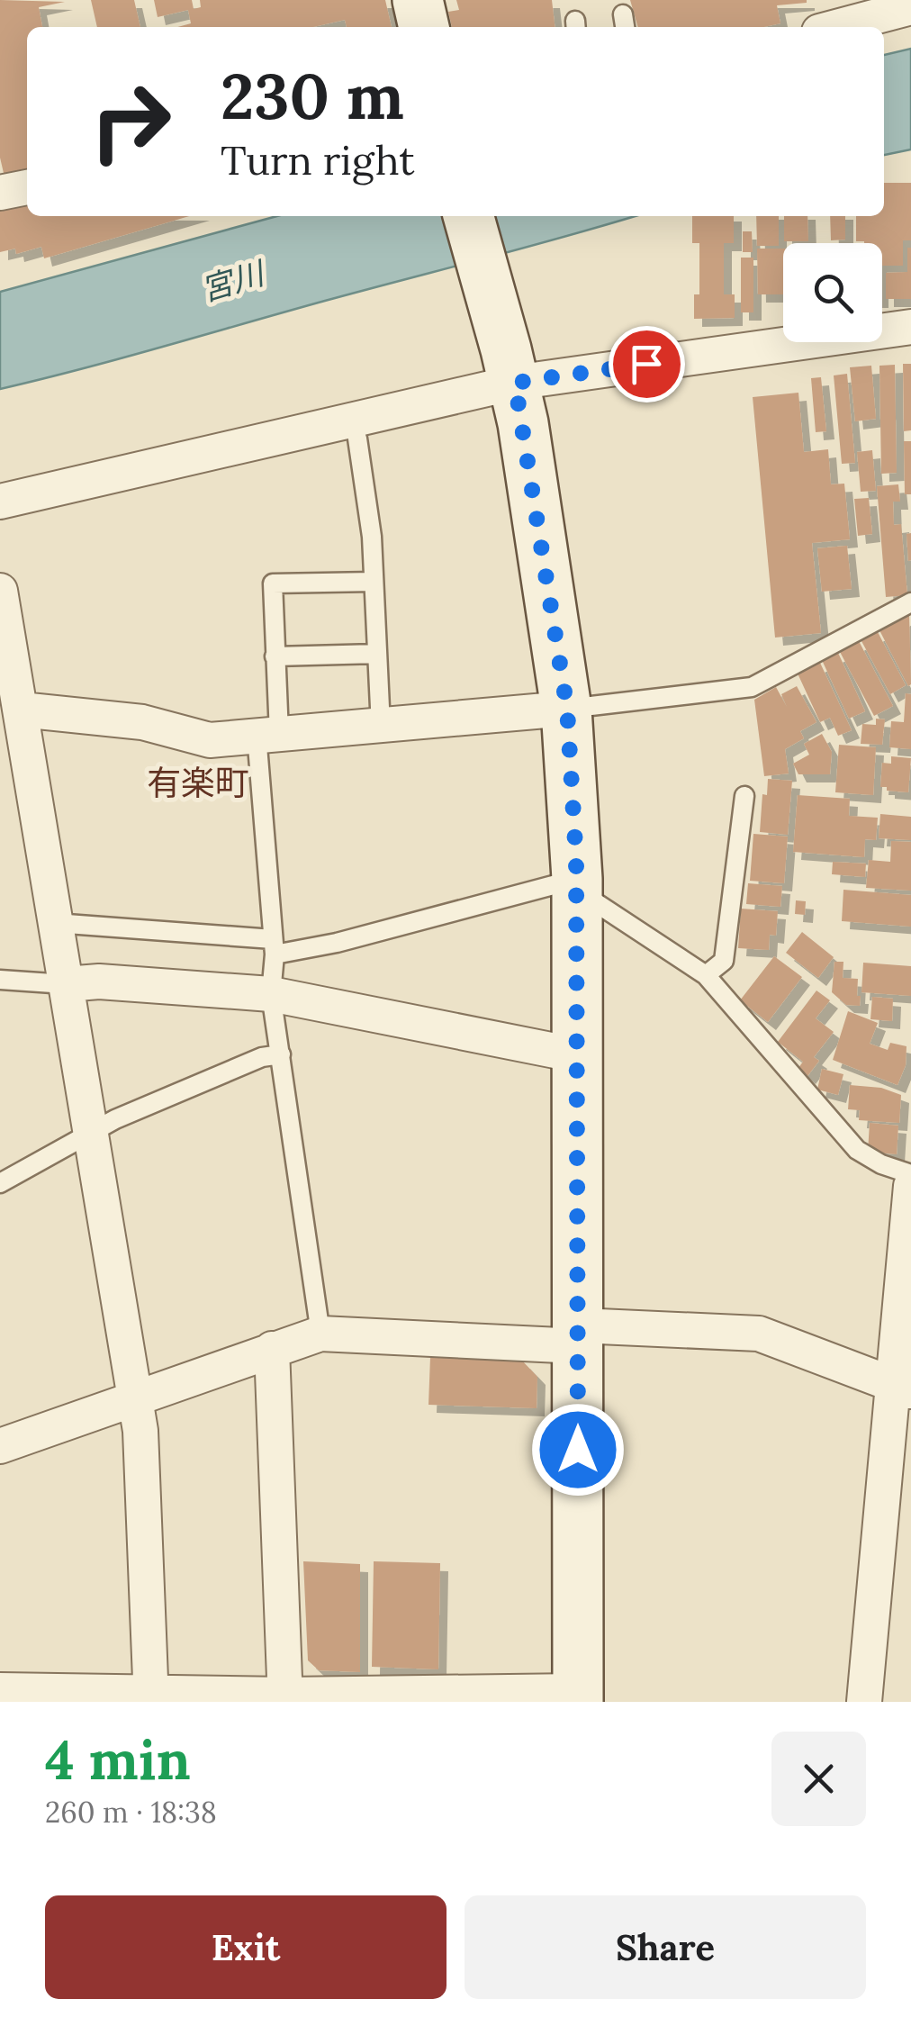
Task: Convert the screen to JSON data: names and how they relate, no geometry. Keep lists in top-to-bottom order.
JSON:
{
  "districts": ["有楽町"],
  "water": ["宮川"],
  "page": {
    "turn": ["230 m", "Turn right"],
    "heading": ["4 min", "260 m · 18:38"],
    "buttons": ["Exit", "Share"]
  }
}
